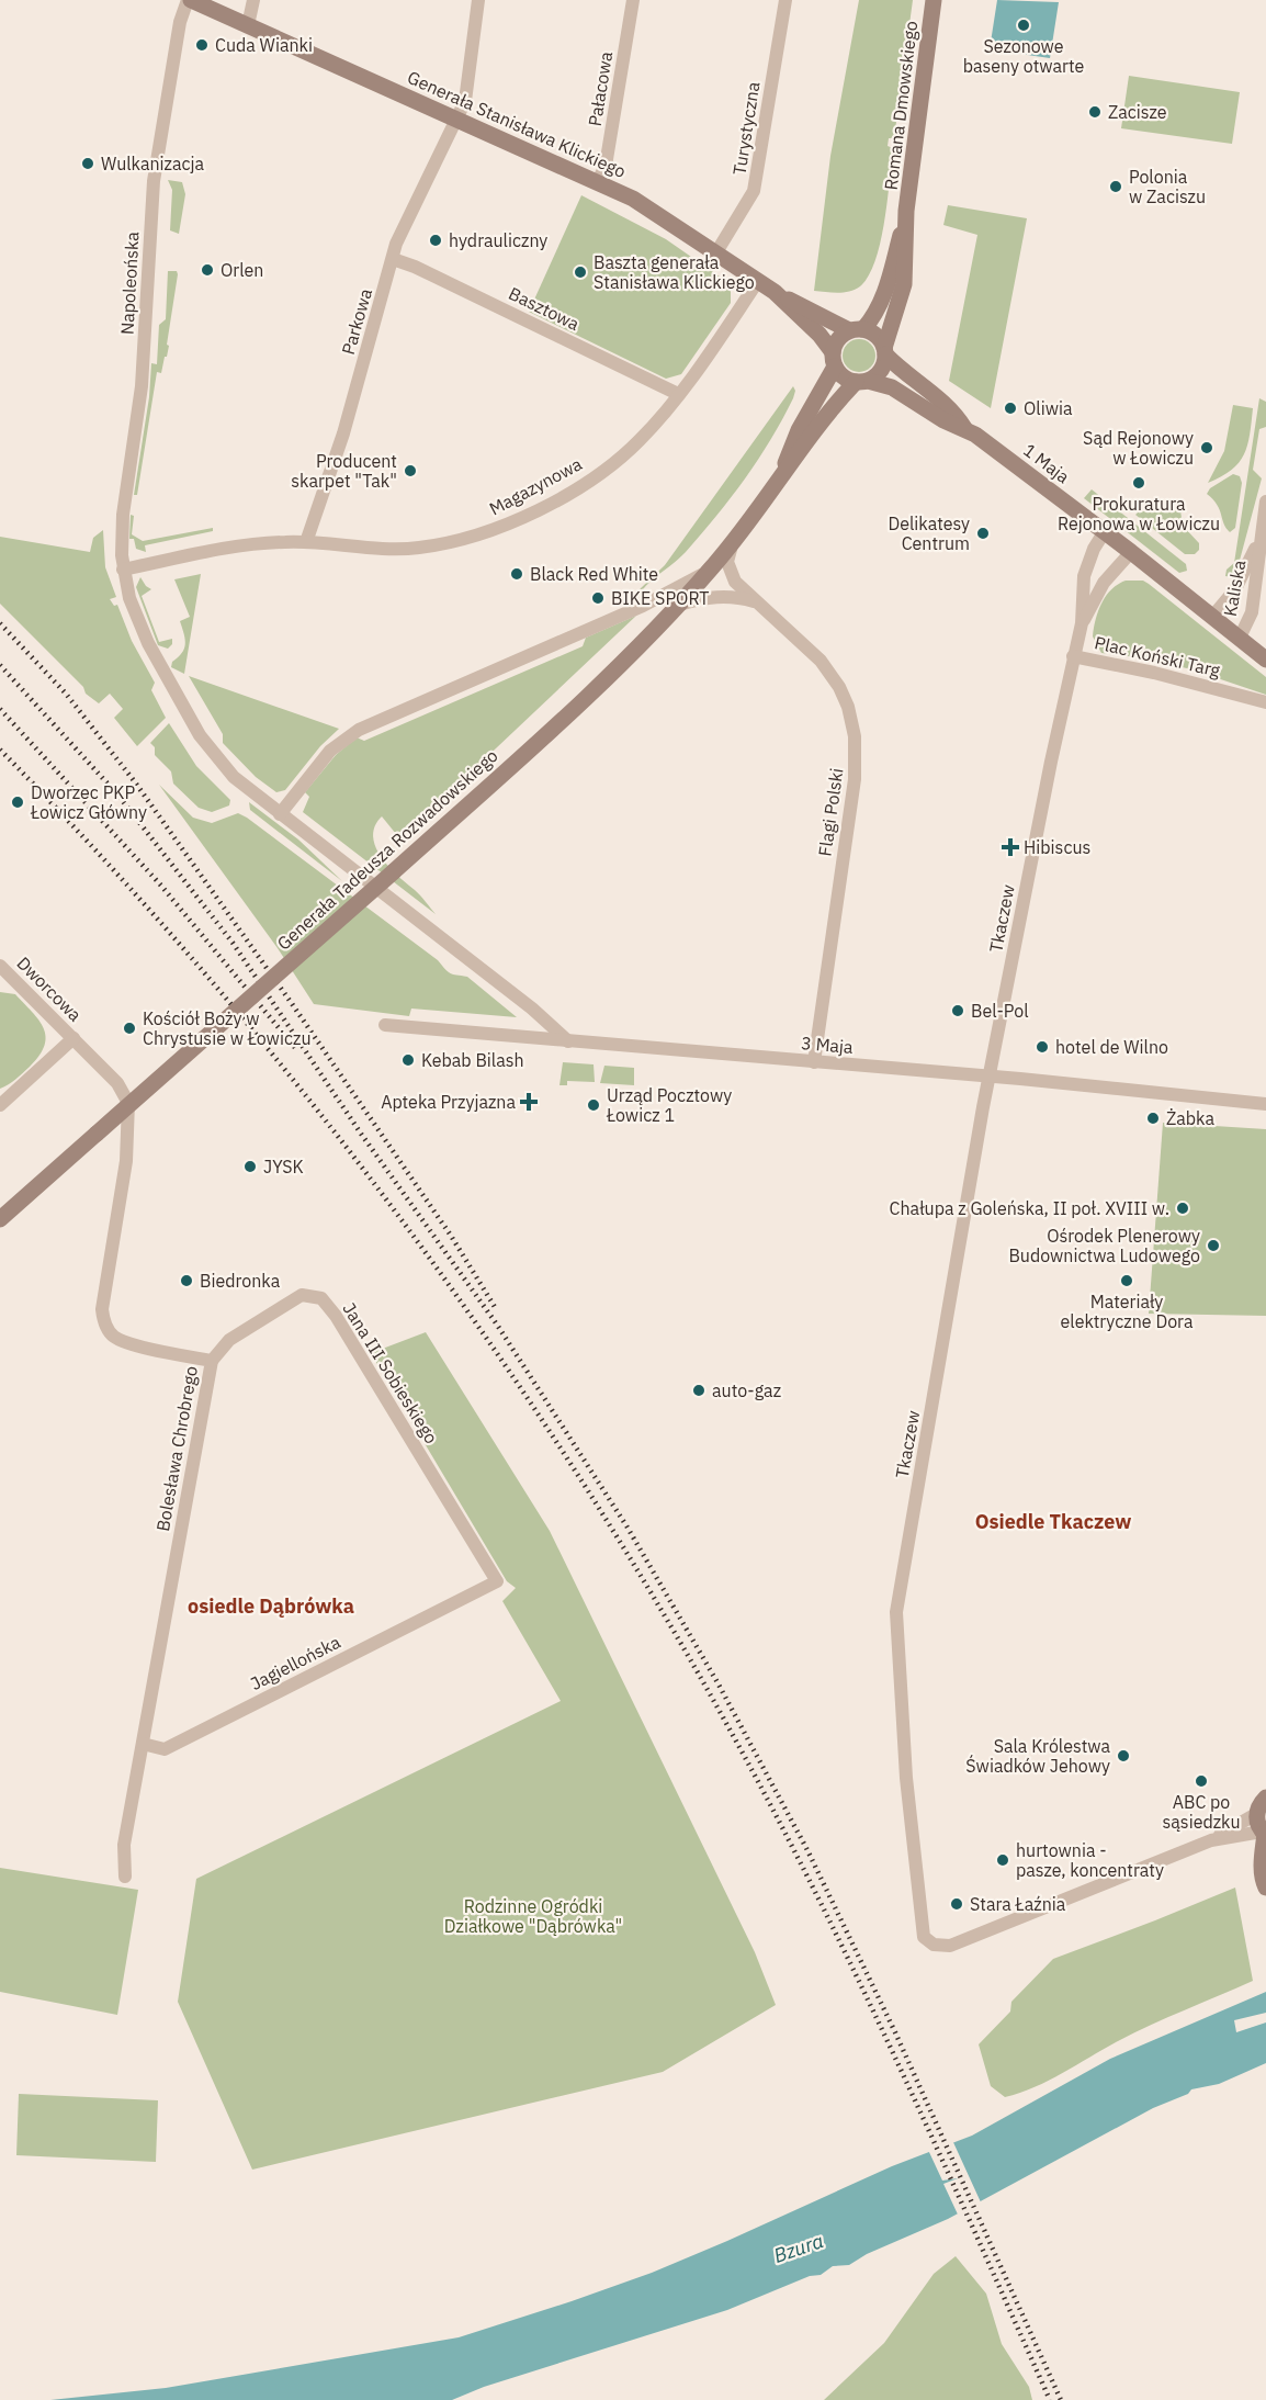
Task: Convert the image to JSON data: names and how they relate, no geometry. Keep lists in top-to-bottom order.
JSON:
{
  "streets": {
    "street": [
      "Pałacowa",
      "Romana Dmowskiego",
      "Generała Stanisława Klickiego",
      "Turystyczna",
      "Napoleońska",
      "Basztowa",
      "Parkowa",
      "1 Maja",
      "Magazynowa",
      "Kaliska",
      "Plac Koński Targ",
      "Flagi Polski",
      "Generała Tadeusza Rozwadowskiego",
      "Tkaczew",
      "Dworcowa",
      "3 Maja",
      "Jana III Sobieskiego",
      "Bolesława Chrobrego",
      "Jagiellońska"
    ]
  },
  "crossings": [
    ["Pałacowa", "Generała Stanisława Klickiego"],
    ["Romana Dmowskiego", "1 Maja"],
    ["Romana Dmowskiego", "Generała Tadeusza Rozwadowskiego"],
    ["Generała Stanisława Klickiego", "Turystyczna"],
    ["Generała Stanisława Klickiego", "Napoleońska"],
    ["Generała Stanisława Klickiego", "Parkowa"],
    ["Generała Stanisława Klickiego", "Magazynowa"],
    ["Napoleońska", "Magazynowa"],
    ["Napoleońska", "3 Maja"],
    ["Basztowa", "Parkowa"],
    ["Basztowa", "Magazynowa"],
    ["Parkowa", "Magazynowa"],
    ["1 Maja", "Plac Koński Targ"],
    ["1 Maja", "Generała Tadeusza Rozwadowskiego"],
    ["Plac Koński Targ", "Tkaczew"],
    ["Flagi Polski", "Generała Tadeusza Rozwadowskiego"],
    ["Flagi Polski", "3 Maja"],
    ["Tkaczew", "3 Maja"],
    ["Dworcowa", "Bolesława Chrobrego"],
    ["Jana III Sobieskiego", "Bolesława Chrobrego"],
    ["Jana III Sobieskiego", "Jagiellońska"],
    ["Bolesława Chrobrego", "Jagiellońska"]
  ],
  "districts": ["Osiedle Tkaczew", "osiedle Dąbrówka"],
  "water": ["Bzura"],
  "parks": ["Rodzinne Ogródki Działkowe \"Dąbrówka\""],
  "places": {
    "other": [
      "Sezonowe baseny otwarte",
      "Cuda Wianki",
      "Zacisze",
      "Wulkanizacja",
      "Polonia w Zaciszu",
      "hydrauliczny",
      "Orlen",
      "Baszta generała Stanisława Klickiego",
      "Oliwia",
      "Sąd Rejonowy w Łowiczu",
      "Producent skarpet \"Tak\"",
      "Prokuratura Rejonowa w Łowiczu",
      "Delikatesy Centrum",
      "Black Red White",
      "BIKE SPORT",
      "Dworzec PKP Łowicz Główny",
      "Bel-Pol",
      "Kościół Boży w Chrystusie w Łowiczu",
      "hotel de Wilno",
      "Kebab Bilash",
      "Urząd Pocztowy Łowicz 1",
      "Żabka",
      "JYSK",
      "Chałupa z Goleńska, II poł. XVIII w.",
      "Ośrodek Plenerowy Budownictwa Ludowego",
      "Biedronka",
      "Materiały elektryczne Dora",
      "auto-gaz",
      "Sala Królestwa Świadków Jehowy",
      "ABC po sąsiedzku",
      "hurtownia - pasze, koncentraty",
      "Stara Łaźnia"
    ],
    "health": ["Hibiscus", "Apteka Przyjazna"]
  }
}
